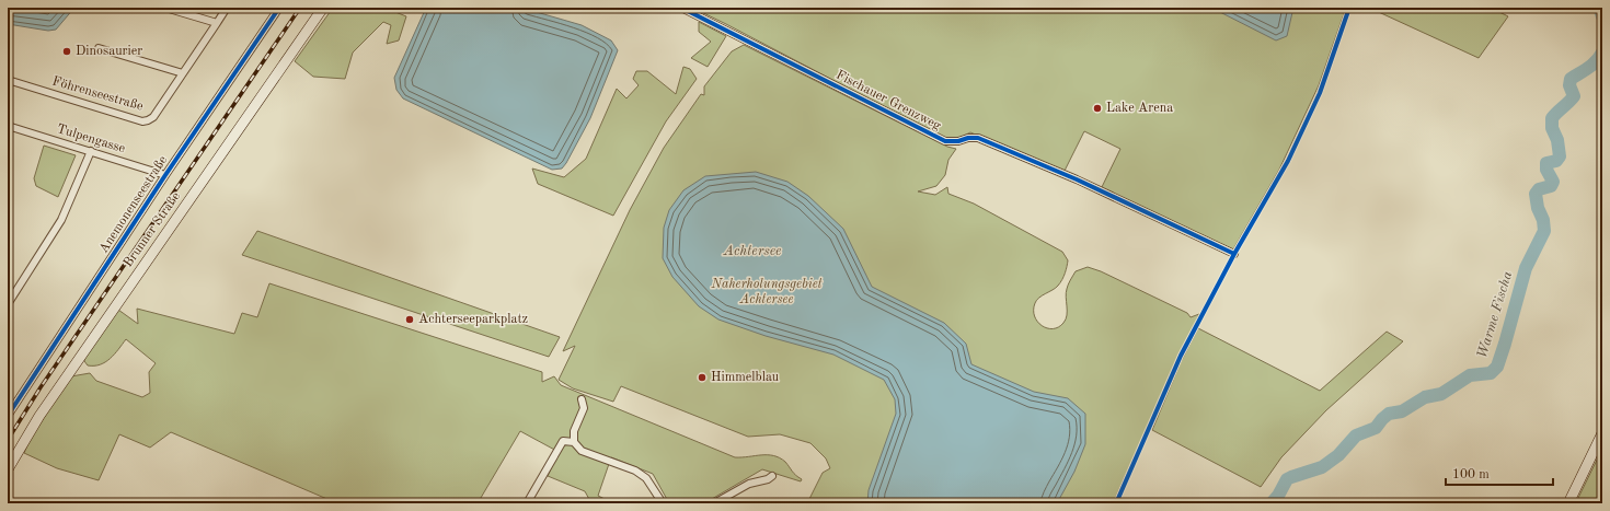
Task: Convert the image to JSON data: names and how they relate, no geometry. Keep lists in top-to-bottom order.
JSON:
{
  "streets": {
    "main road": ["Brunner Straße"],
    "street": [
      "Föhrenseestraße",
      "Fischauer Grenzweg",
      "Tulpengasse",
      "Anemonenseestraße"
    ]
  },
  "crossings": [
    ["Tulpengasse", "Anemonenseestraße"]
  ],
  "water": ["Achtersee", "Warme Fischa"],
  "parks": ["Naherholungsgebiet Achtersee"],
  "places": [
    "Dinosaurier",
    "Lake Arena",
    "Achterseeparkplatz",
    "Himmelblau"
  ],
  "scale_bar": "100 m"
}
